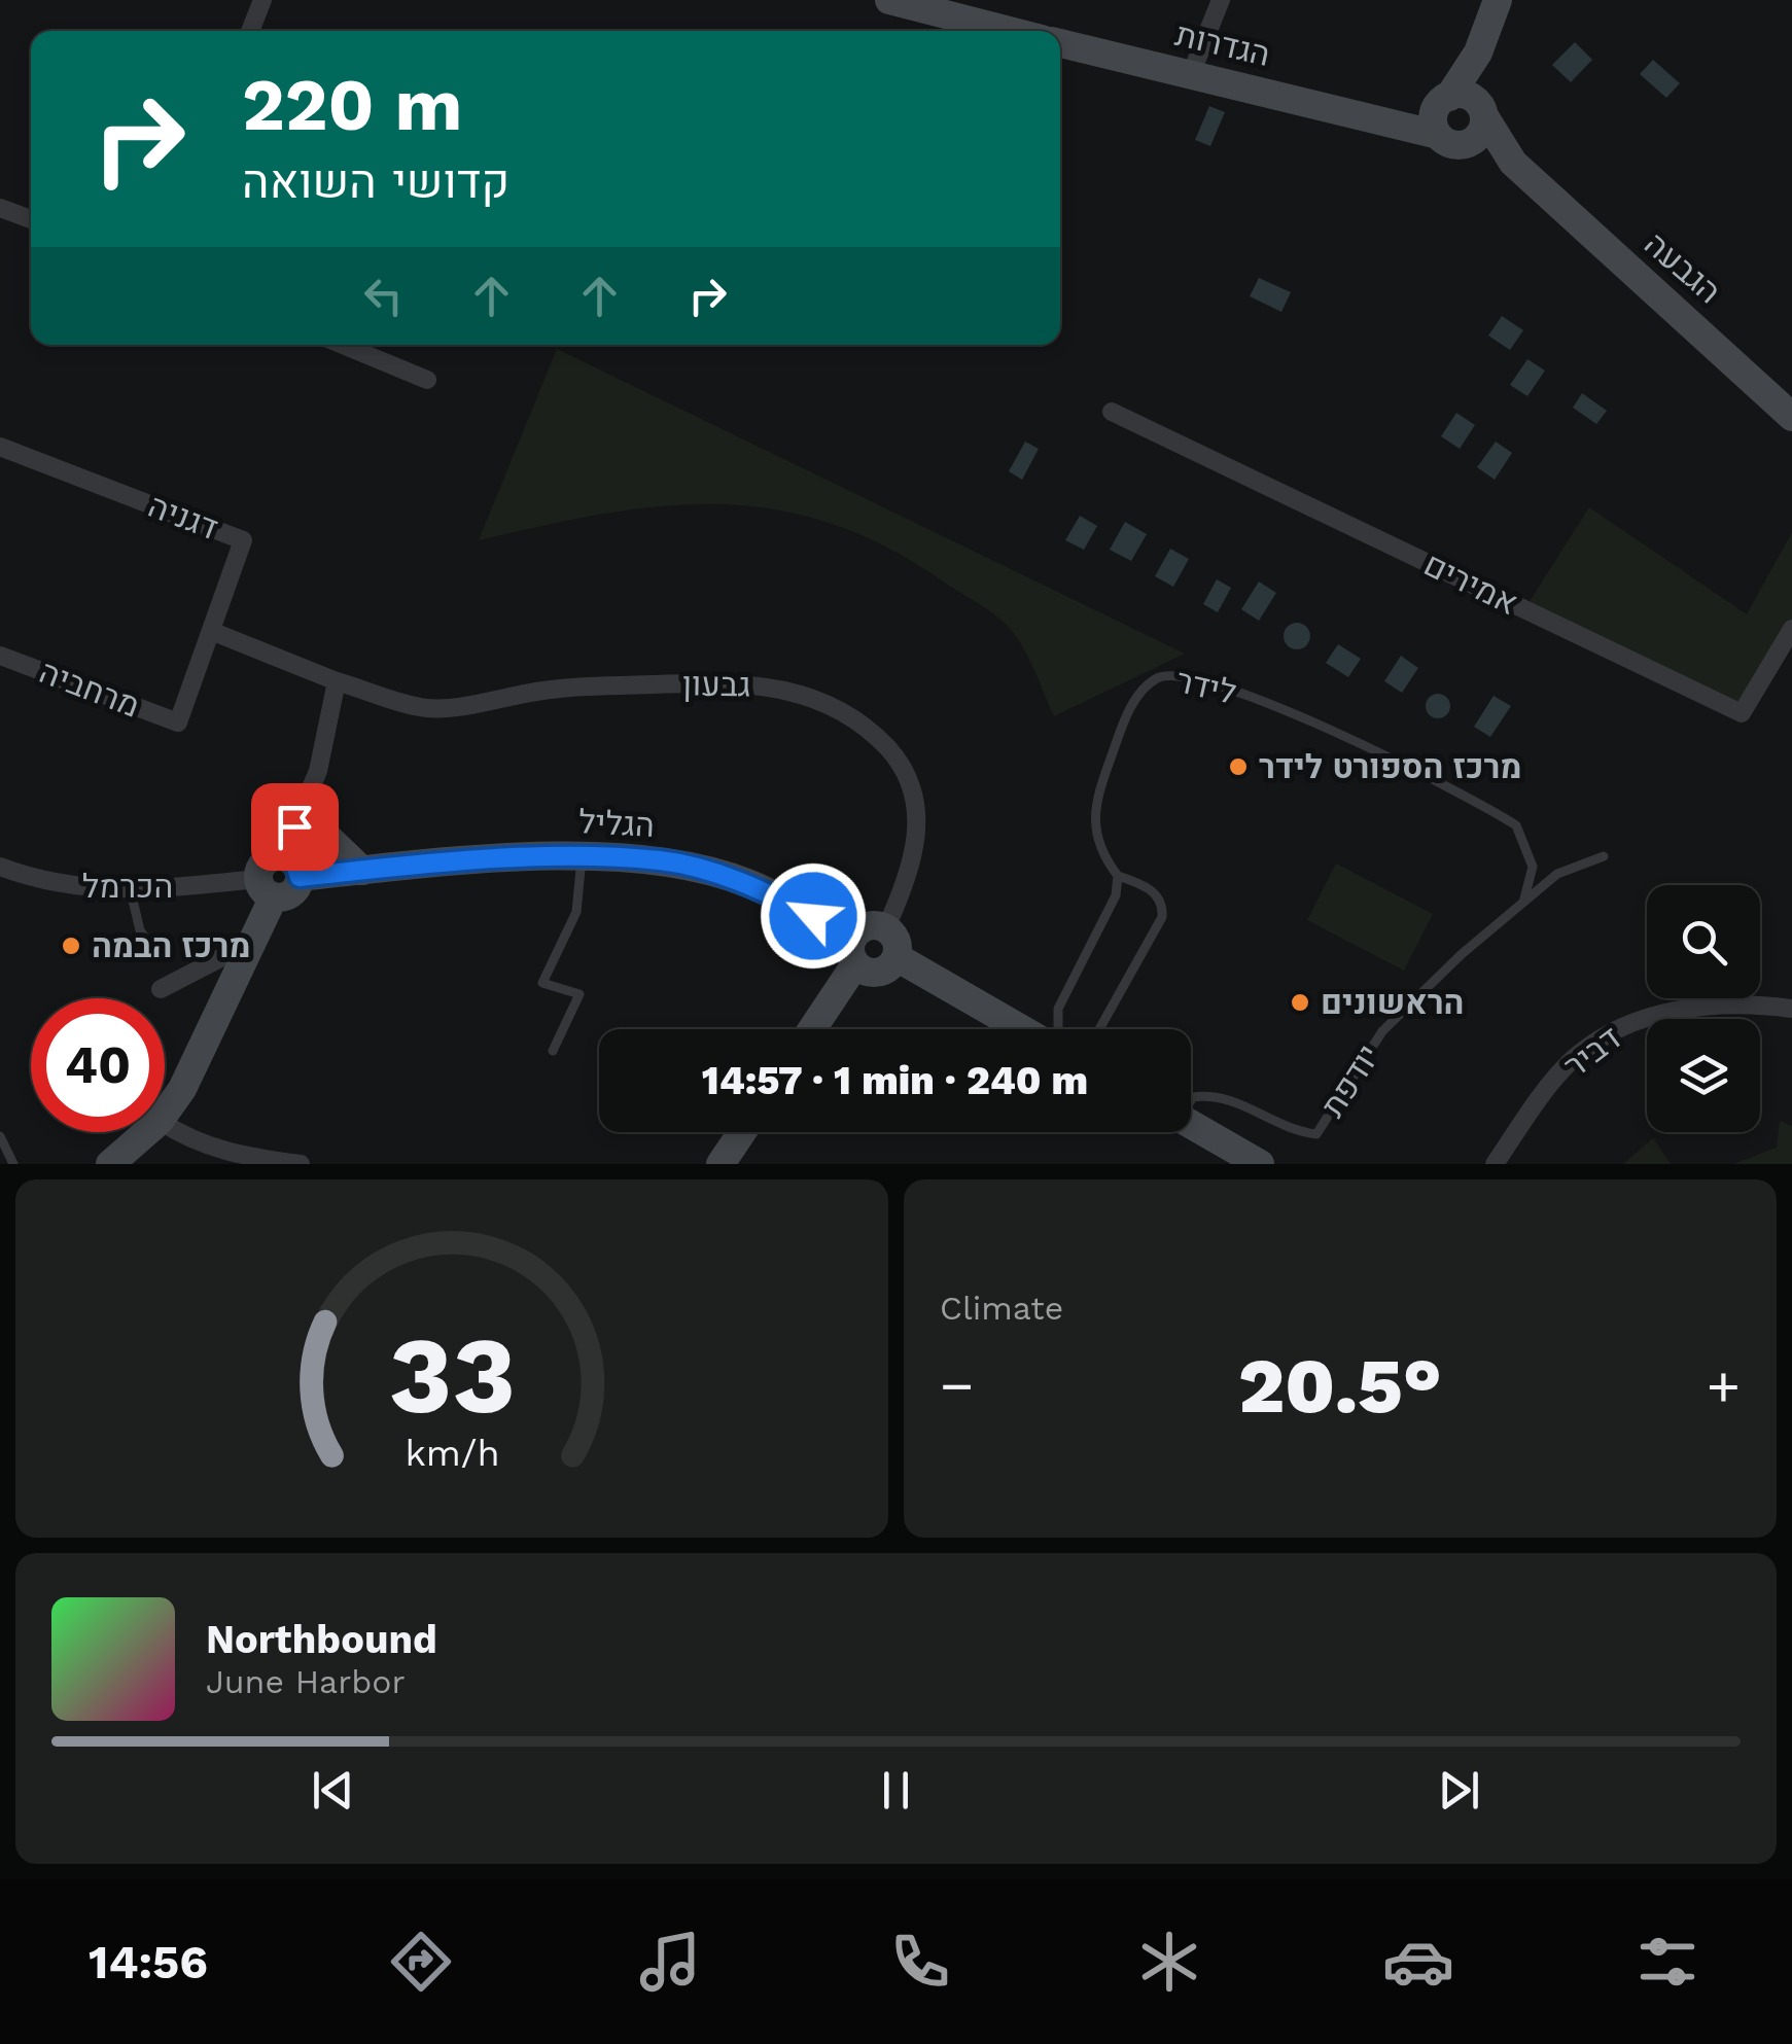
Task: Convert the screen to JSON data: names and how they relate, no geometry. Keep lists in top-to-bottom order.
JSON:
{
  "streets": {
    "street": [
      "הגדרות",
      "הגבעה",
      "דגניה",
      "אמירים",
      "גבעון",
      "מרחביה",
      "הגליל",
      "הכרמל",
      "דביר"
    ],
    "lane": ["לידר", "יודפת"]
  },
  "crossings": [
    ["הגדרות", "הגבעה"],
    ["דגניה", "גבעון"],
    ["דגניה", "מרחביה"],
    ["גבעון", "הגליל"],
    ["לידר", "יודפת"]
  ],
  "places": ["מרכז הספורט לידר", "מרכז הבמה", "הראשונים"],
  "page": {
    "turn": ["220 m", "קדושי השואה"],
    "limit": "40",
    "trip": "14:57 · 1 min · 240 m",
    "tile": "Climate",
    "heat": ["−", "20.5°", "+"],
    "song": ["Northbound", "June Harbor"],
    "tabs": "14:56",
    "gauge": ["33", "km/h"]
  }
}
